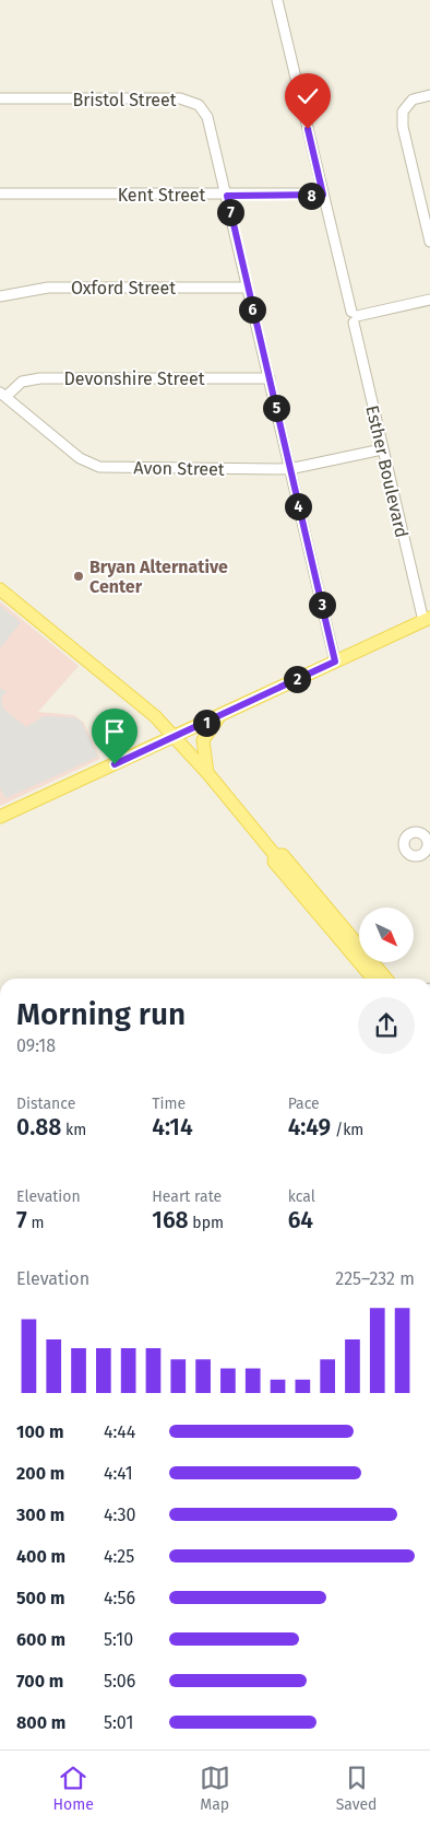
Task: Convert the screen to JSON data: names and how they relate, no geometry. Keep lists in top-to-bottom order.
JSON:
{
  "streets": {
    "street": [
      "Bristol Street",
      "Kent Street",
      "Oxford Street",
      "Devonshire Street",
      "Avon Street",
      "Esther Boulevard"
    ]
  },
  "crossings": [
    ["Bristol Street", "Kent Street"],
    ["Bristol Street", "Oxford Street"],
    ["Bristol Street", "Devonshire Street"],
    ["Bristol Street", "Avon Street"],
    ["Kent Street", "Esther Boulevard"],
    ["Devonshire Street", "Avon Street"],
    ["Avon Street", "Esther Boulevard"]
  ],
  "places": ["Bryan Alternative Center"],
  "north": "bottom right",
  "page": {
    "pins": [
      "8",
      "7",
      "6",
      "5",
      "4",
      "3",
      "2",
      "1"
    ],
    "heading": ["Morning run", "09:18"],
    "stats": [
      ["Distance", "0.88 km"],
      ["Time", "4:14"],
      ["Pace", "4:49 /km"],
      ["Elevation", "7 m"],
      ["Heart rate", "168 bpm"],
      ["kcal", "64"]
    ],
    "chart": ["Elevation", "225–232 m"],
    "list": [
      {
        "name": "100 m",
        "note": "4:44"
      },
      {
        "name": "200 m",
        "note": "4:41"
      },
      {
        "name": "300 m",
        "note": "4:30"
      },
      {
        "name": "400 m",
        "note": "4:25"
      },
      {
        "name": "500 m",
        "note": "4:56"
      },
      {
        "name": "600 m",
        "note": "5:10"
      },
      {
        "name": "700 m",
        "note": "5:06"
      },
      {
        "name": "800 m",
        "note": "5:01"
      }
    ],
    "tabs": ["Home", "Map", "Saved"]
  }
}
